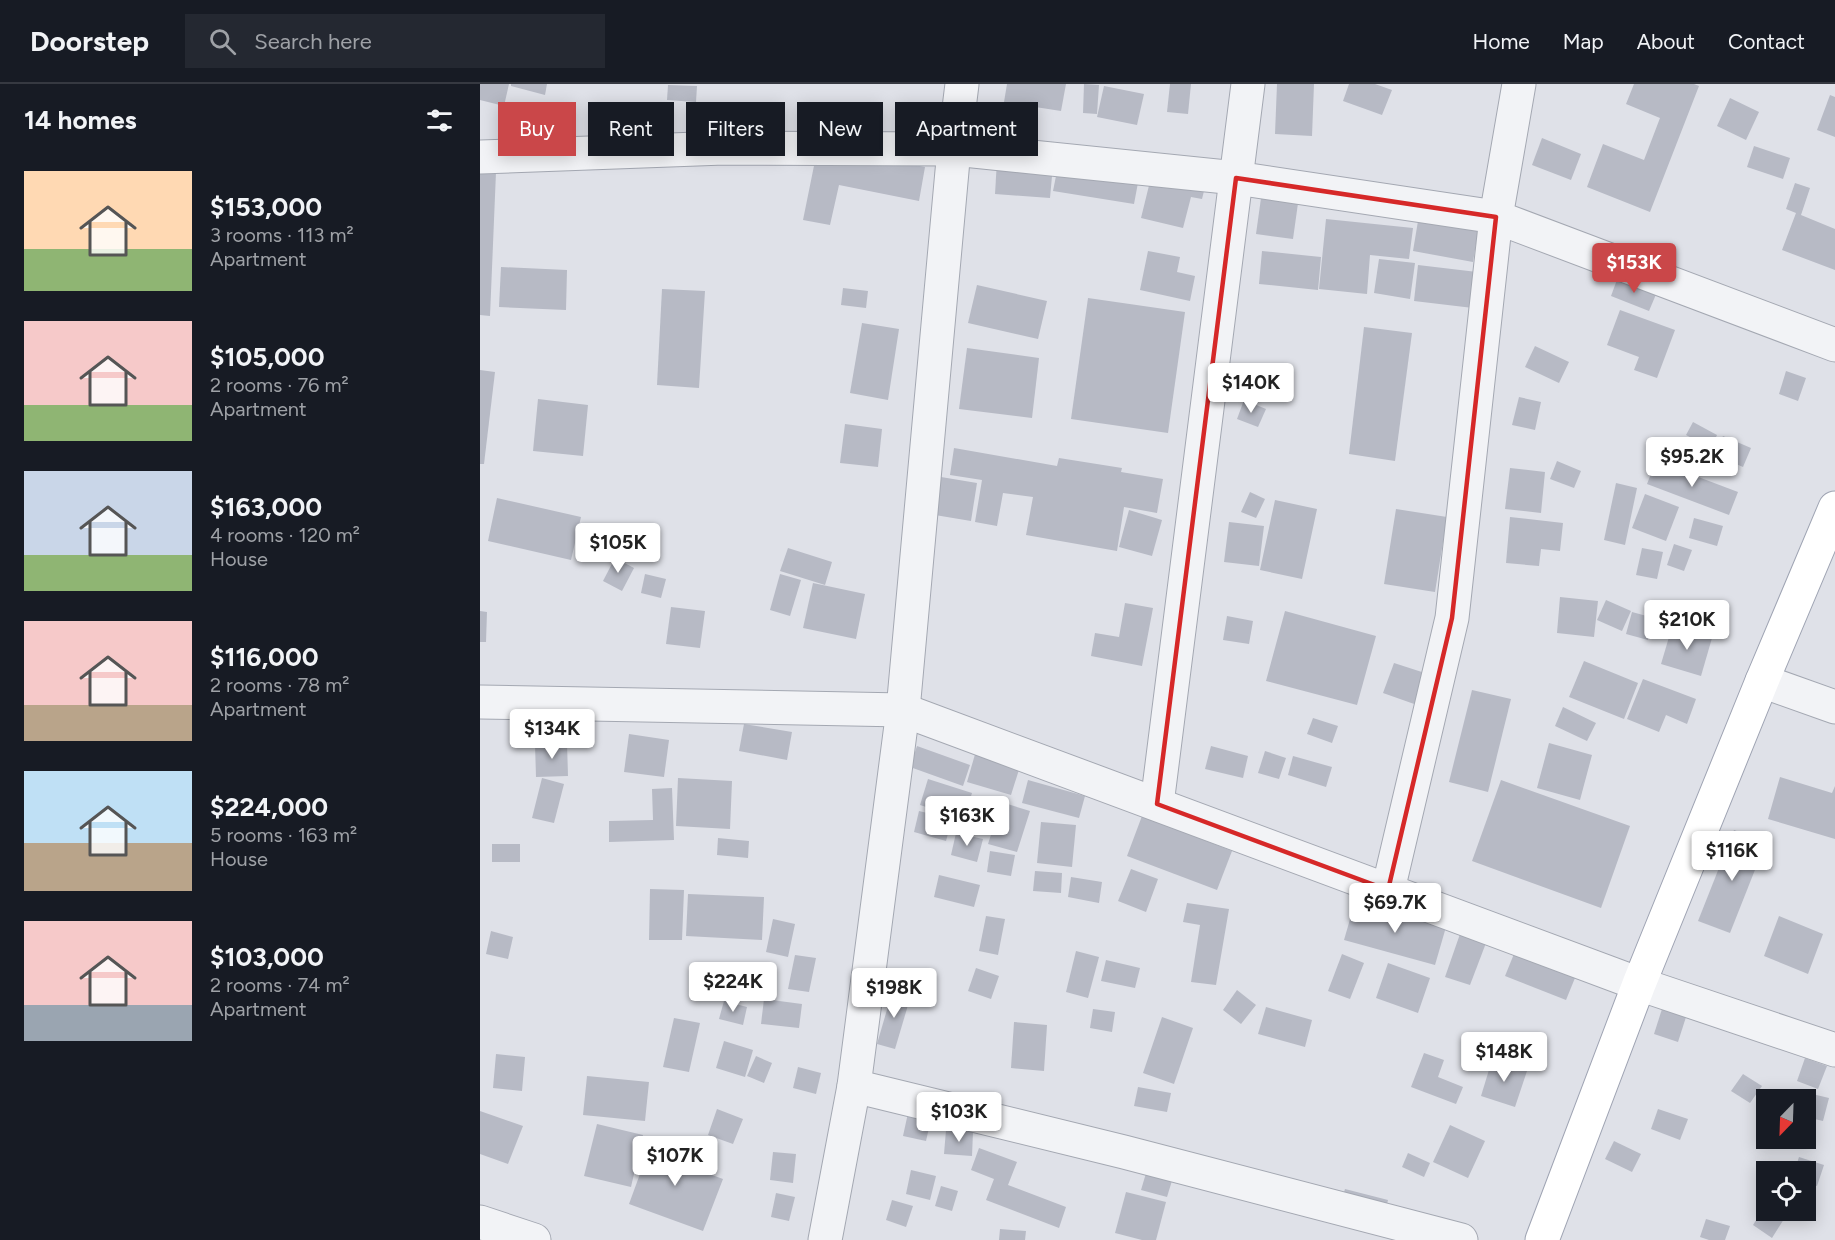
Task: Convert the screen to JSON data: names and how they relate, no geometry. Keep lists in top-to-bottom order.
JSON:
{
  "north": "bottom left",
  "page": {
    "header": "Doorstep",
    "search": "Search here",
    "nav": [
      "Home",
      "Map",
      "About",
      "Contact"
    ],
    "heading": "14 homes",
    "chip": [
      "Buy",
      "Rent",
      "Filters",
      "New",
      "Apartment"
    ],
    "list": [
      {
        "name": "$153,000",
        "note": "3 rooms · 113 m² · Apartment"
      },
      {
        "name": "$105,000",
        "note": "2 rooms · 76 m² · Apartment"
      },
      {
        "name": "$163,000",
        "note": "4 rooms · 120 m² · House"
      },
      {
        "name": "$116,000",
        "note": "2 rooms · 78 m² · Apartment"
      },
      {
        "name": "$224,000",
        "note": "5 rooms · 163 m² · House"
      },
      {
        "name": "$103,000",
        "note": "2 rooms · 74 m² · Apartment"
      }
    ],
    "price": [
      "$153K",
      "$140K",
      "$95.2K",
      "$105K",
      "$210K",
      "$134K",
      "$163K",
      "$116K",
      "$69.7K",
      "$224K",
      "$198K",
      "$148K",
      "$103K",
      "$107K"
    ]
  }
}
